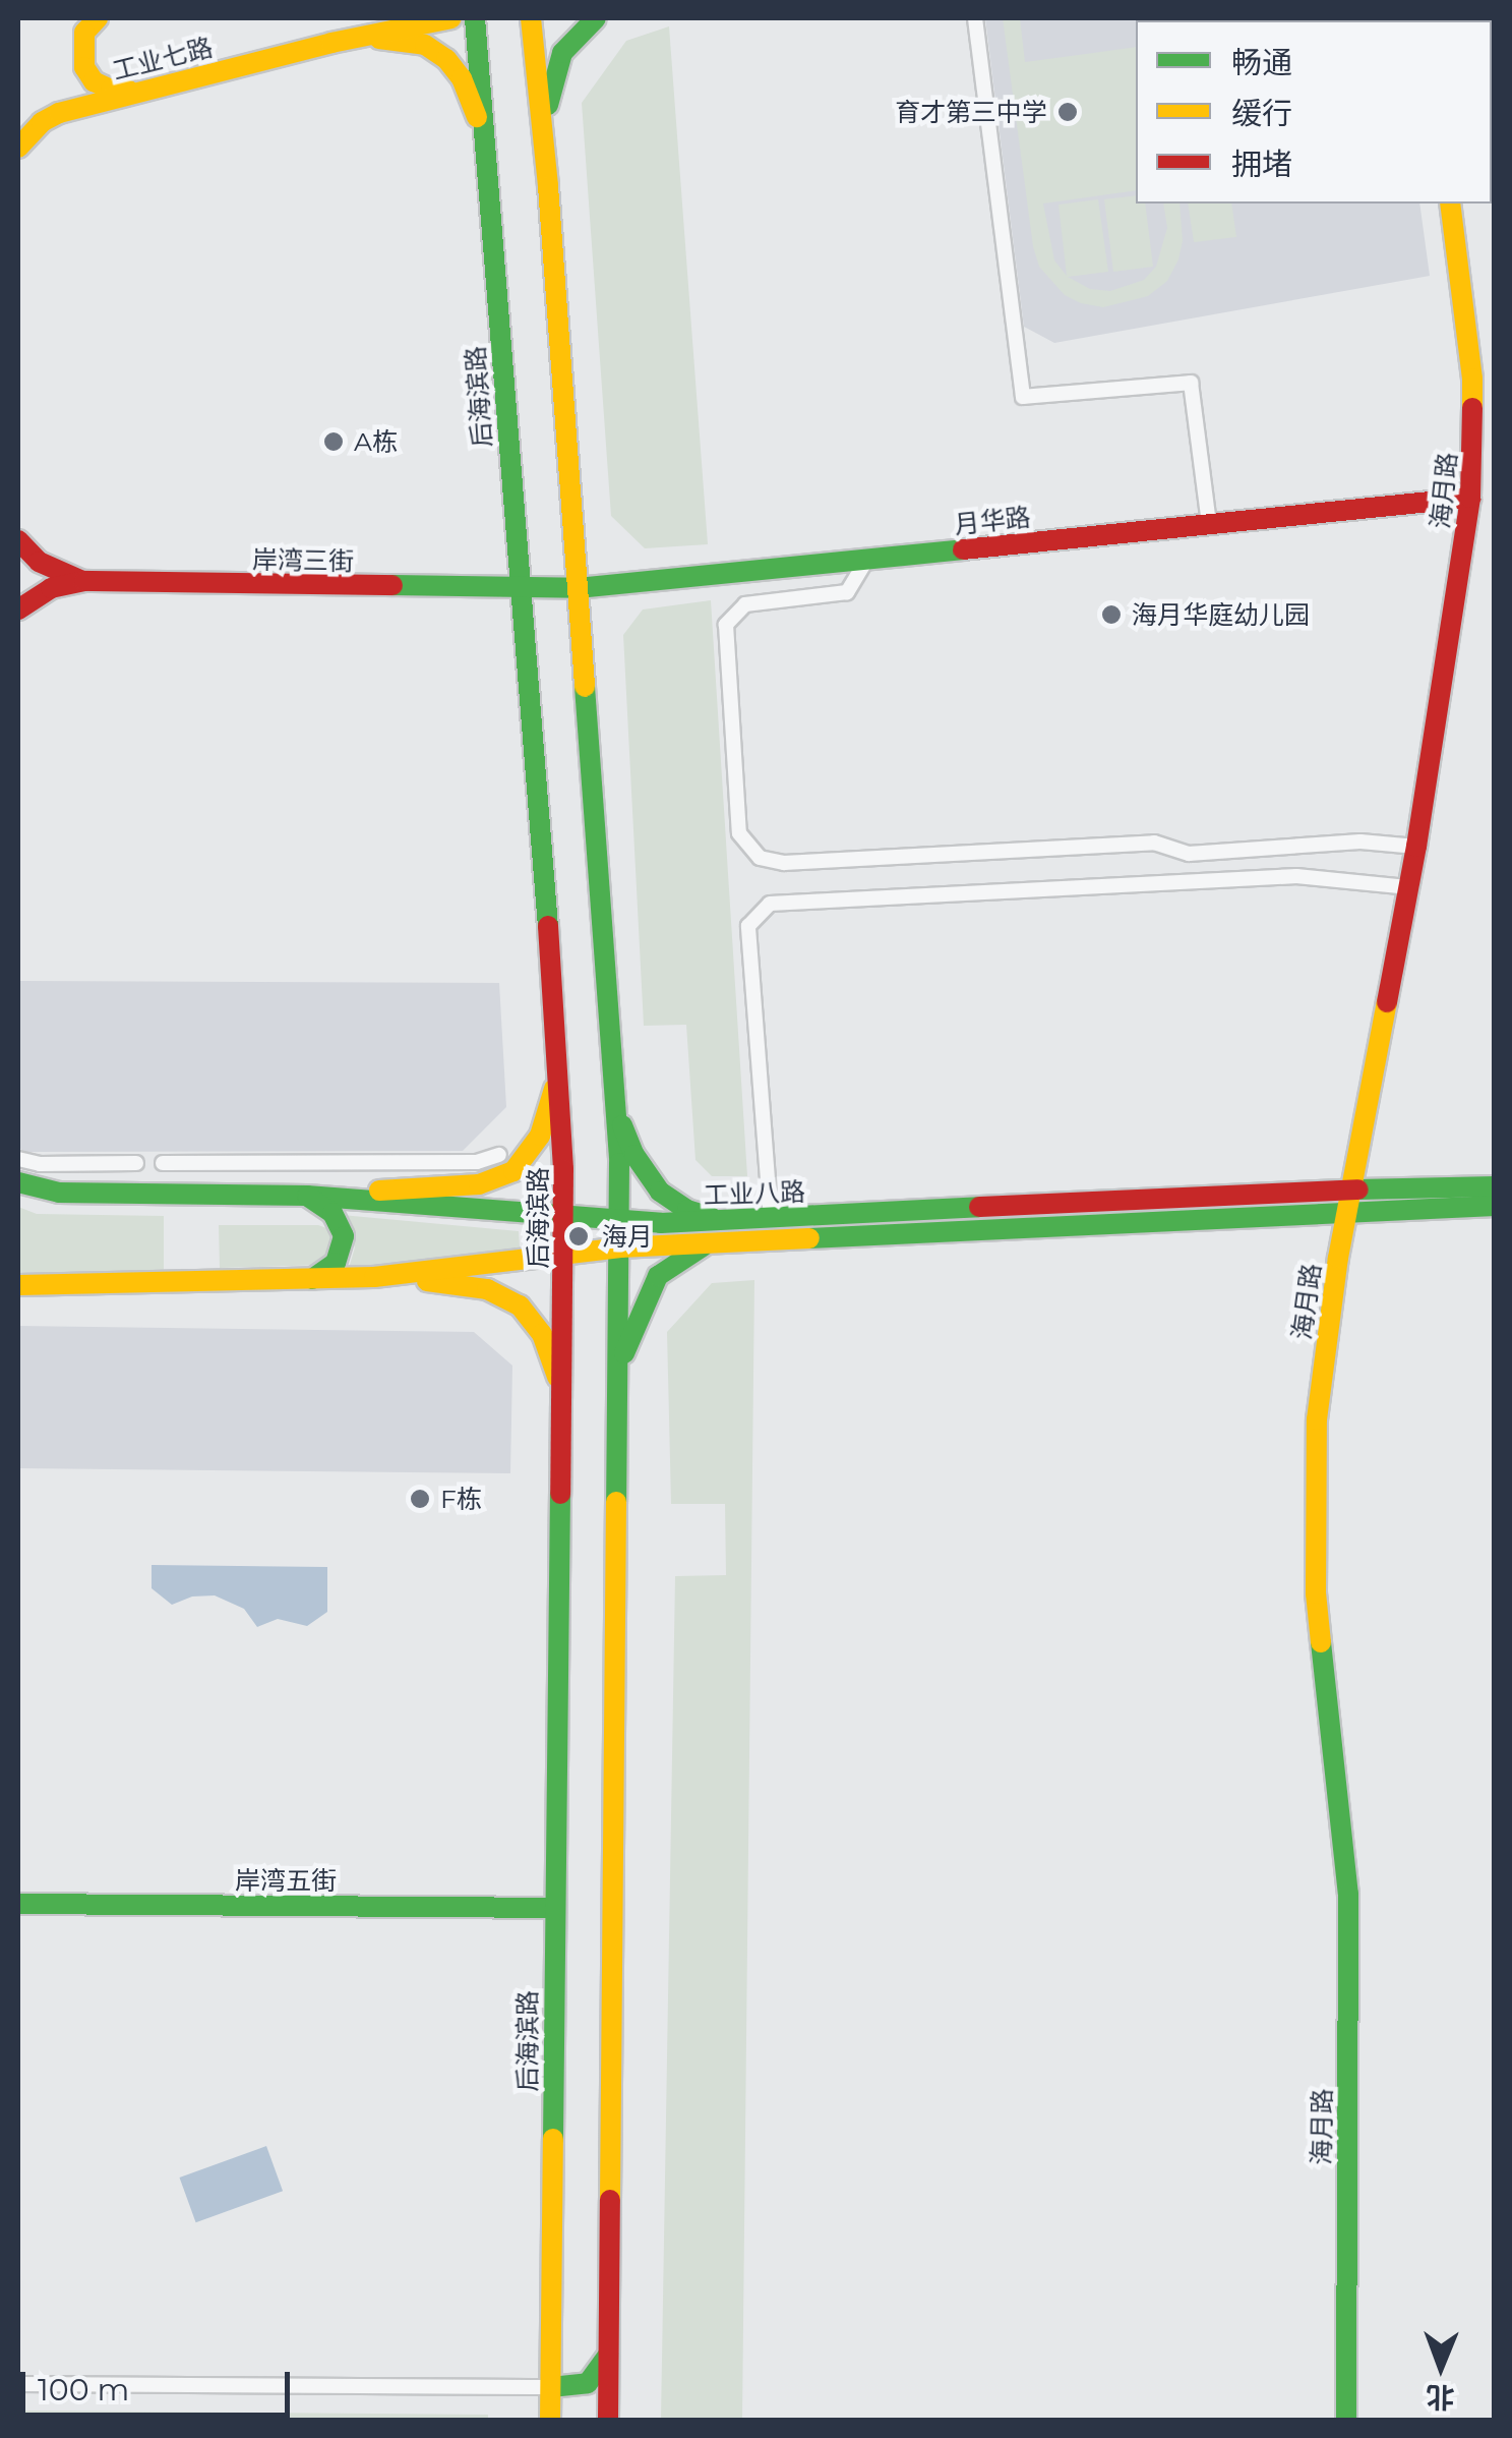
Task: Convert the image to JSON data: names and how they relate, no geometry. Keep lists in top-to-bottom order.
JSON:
{
  "streets": {
    "main road": [
      "工业七路",
      "后海滨路",
      "海月路",
      "月华路",
      "岸湾三街",
      "工业八路",
      "岸湾五街"
    ]
  },
  "crossings": [
    ["后海滨路", "月华路"],
    ["后海滨路", "岸湾三街"],
    ["后海滨路", "工业八路"],
    ["后海滨路", "岸湾五街"],
    ["海月路", "月华路"],
    ["海月路", "工业八路"],
    ["月华路", "岸湾三街"]
  ],
  "places": [
    "育才第三中学",
    "A栋",
    "海月华庭幼儿园",
    "海月",
    "F栋"
  ],
  "legend": ["畅通", "缓行", "拥堵"],
  "scale_bar": "100 m",
  "north": "bottom"
}
